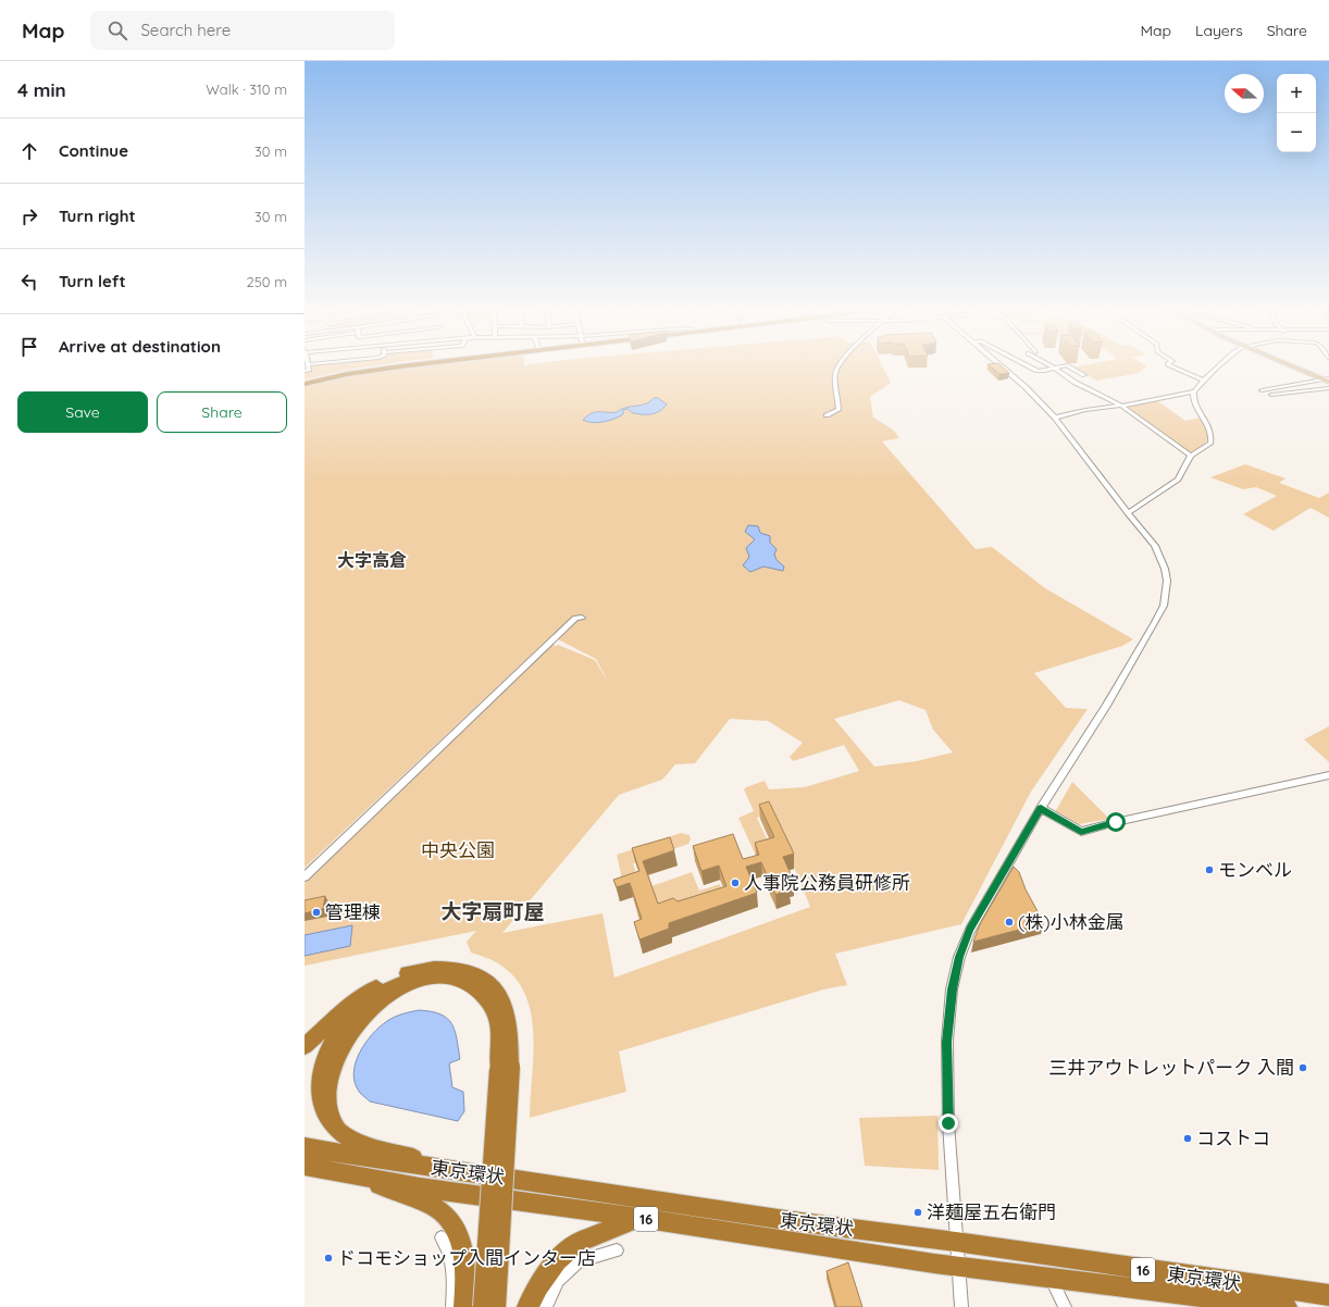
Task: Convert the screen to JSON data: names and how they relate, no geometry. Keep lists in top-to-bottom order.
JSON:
{
  "streets": {
    "highway": ["東京環状", "16"]
  },
  "districts": ["大字高倉", "大字扇町屋"],
  "parks": ["中央公園"],
  "places": [
    "モンベル",
    "人事院公務員研修所",
    "管理棟",
    "(株)小林金属",
    "三井アウトレットパーク 入間",
    "コストコ",
    "洋麺屋五右衛門",
    "ドコモショップ入間インター店"
  ],
  "north": "left",
  "page": {
    "header": "Map",
    "search": "Search here",
    "nav": ["Map", "Layers", "Share"],
    "heading": ["4 min", "Walk · 310 m"],
    "map_buttons": ["+", "−"],
    "list": [
      ["Continue", "30 m"],
      ["Turn right", "30 m"],
      ["Turn left", "250 m"],
      "Arrive at destination"
    ],
    "buttons": ["Save", "Share"]
  }
}
